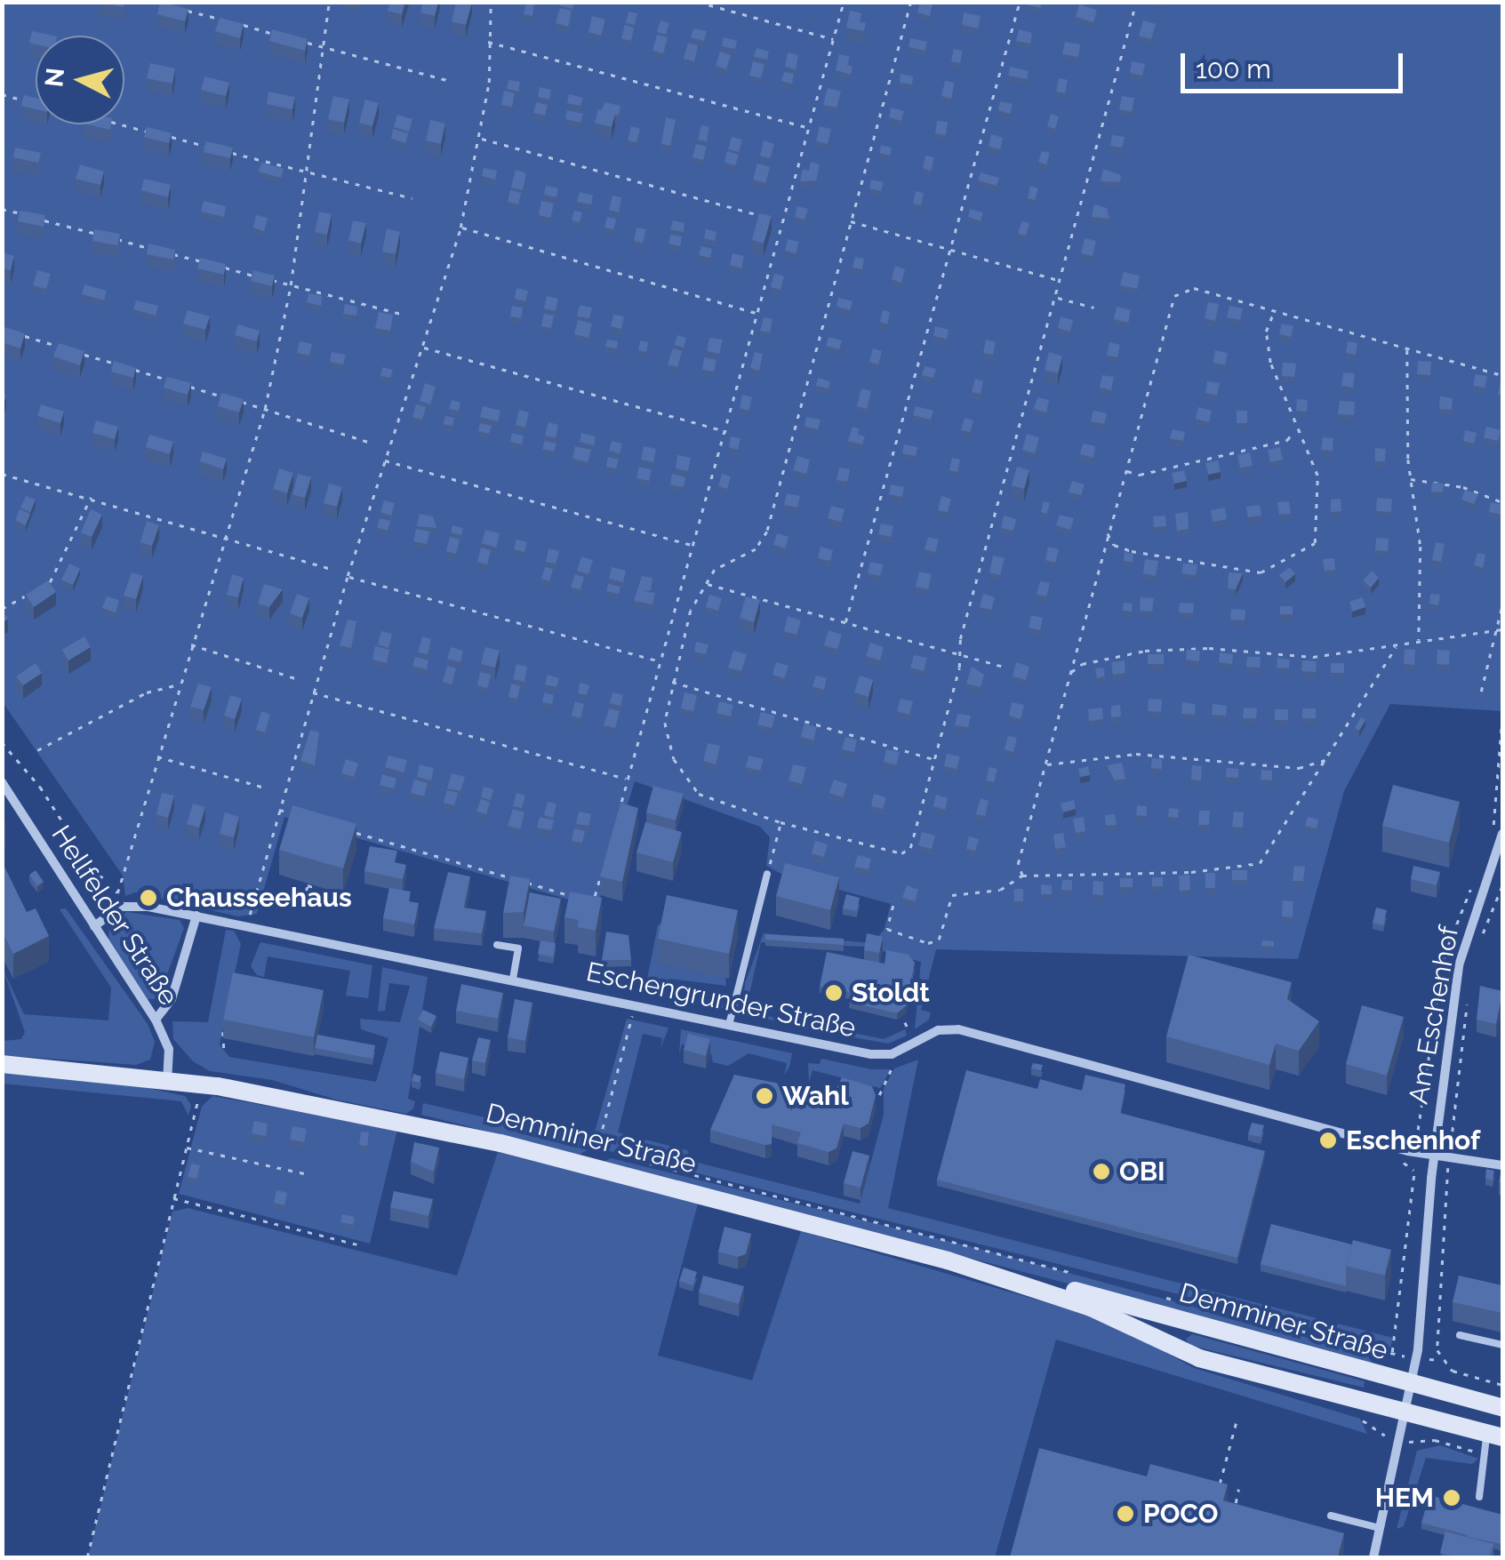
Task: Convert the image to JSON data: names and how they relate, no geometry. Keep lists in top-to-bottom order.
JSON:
{
  "streets": {
    "main road": ["Demminer Straße"],
    "street": ["Hellfelder Straße", "Eschengrunder Straße", "Am Eschenhof"]
  },
  "crossings": [
    ["Hellfelder Straße", "Demminer Straße"],
    ["Eschengrunder Straße", "Am Eschenhof"],
    ["Am Eschenhof", "Demminer Straße"]
  ],
  "places": [
    "Chausseehaus",
    "Stoldt",
    "Wahl",
    "Eschenhof",
    "OBI",
    "HEM",
    "POCO"
  ],
  "scale_bar": "100 m",
  "north": "left"
}
